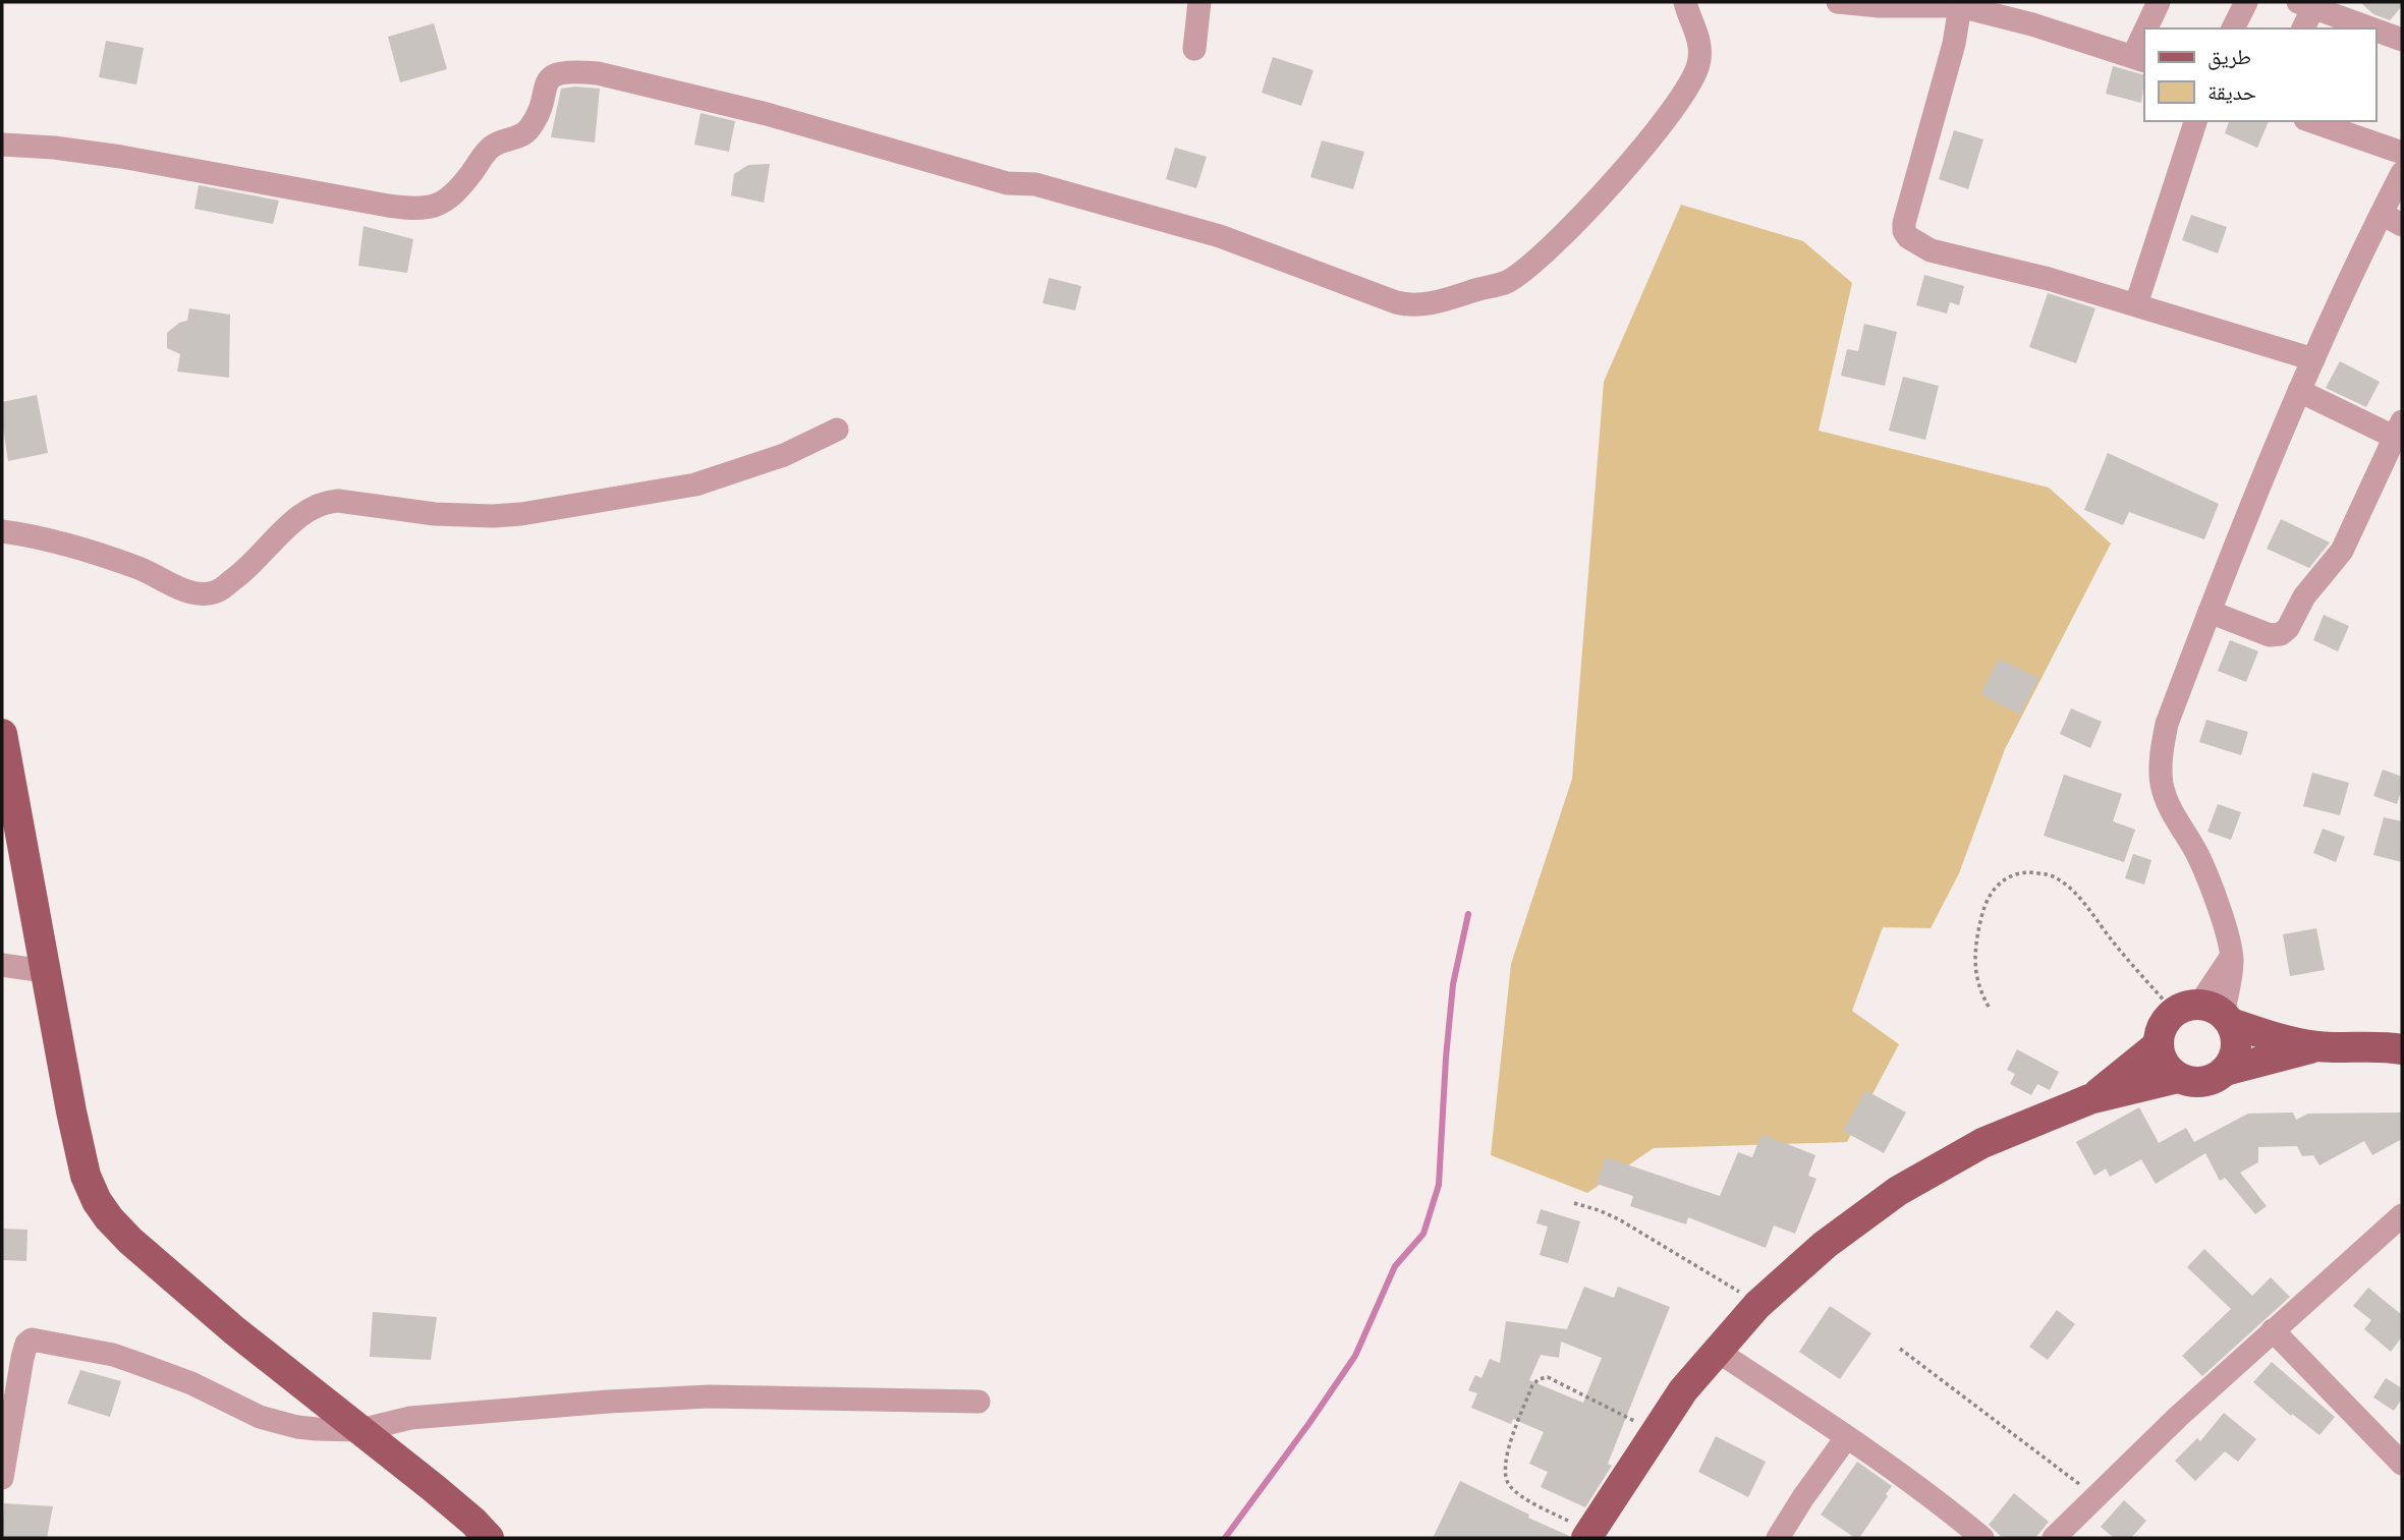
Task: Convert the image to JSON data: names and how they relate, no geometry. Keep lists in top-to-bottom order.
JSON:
{
  "legend": ["طريق", "حديقة"]
}
